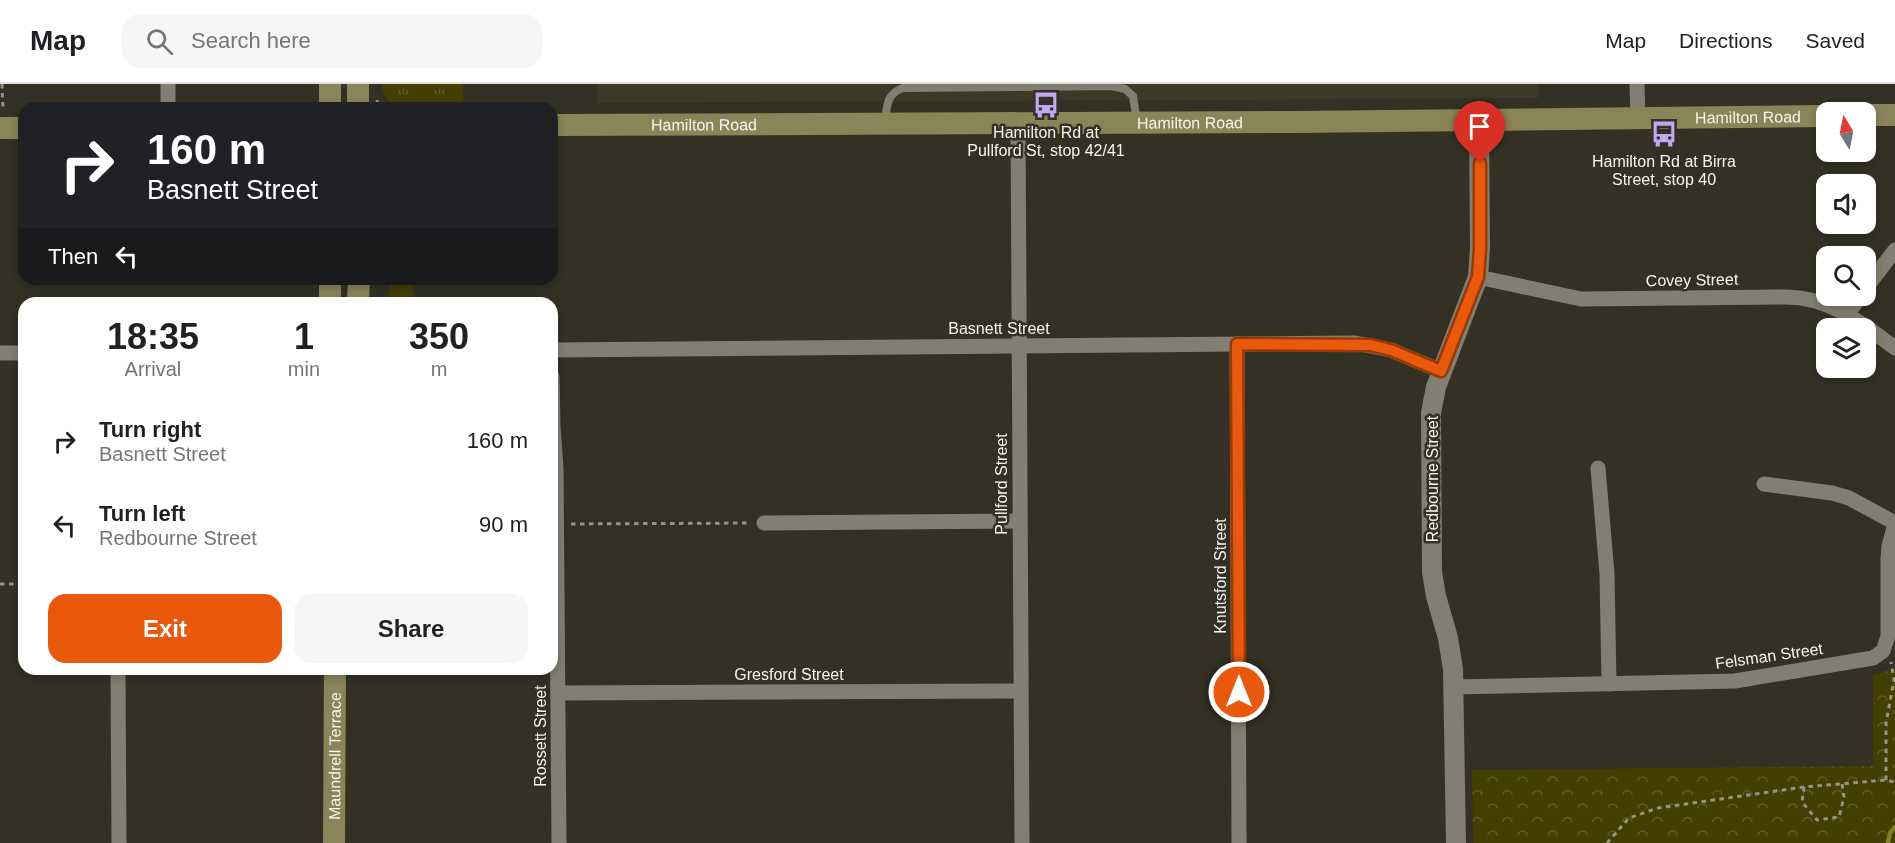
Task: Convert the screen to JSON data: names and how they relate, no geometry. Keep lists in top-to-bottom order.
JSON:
{
  "streets": {
    "main road": ["Hamilton Road", "Maundrell Terrace"],
    "street": [
      "Covey Street",
      "Basnett Street",
      "Redbourne Street",
      "Pullford Street",
      "Knutsford Street",
      "Felsman Street",
      "Gresford Street",
      "Rossett Street"
    ]
  },
  "crossings": [
    ["Hamilton Road", "Redbourne Street"],
    ["Hamilton Road", "Pullford Street"],
    ["Covey Street", "Redbourne Street"],
    ["Basnett Street", "Redbourne Street"],
    ["Basnett Street", "Pullford Street"],
    ["Basnett Street", "Knutsford Street"],
    ["Redbourne Street", "Felsman Street"],
    ["Pullford Street", "Gresford Street"],
    ["Gresford Street", "Rossett Street"]
  ],
  "places": {
    "bus stop": ["Hamilton Rd at Pullford St, stop 42/41", "Hamilton Rd at Birra Street, stop 40"]
  },
  "north": "top",
  "page": {
    "header": "Map",
    "search": "Search here",
    "nav": ["Map", "Directions", "Saved"],
    "turn": ["160 m", "Basnett Street"],
    "then": "Then",
    "eta": [
      "18:35",
      "Arrival",
      "1",
      "min",
      "350",
      "m"
    ],
    "list": [
      {
        "name": "Turn right",
        "note": "Basnett Street",
        "value": "160 m"
      },
      {
        "name": "Turn left",
        "note": "Redbourne Street",
        "value": "90 m"
      }
    ],
    "buttons": ["Exit", "Share"]
  }
}
